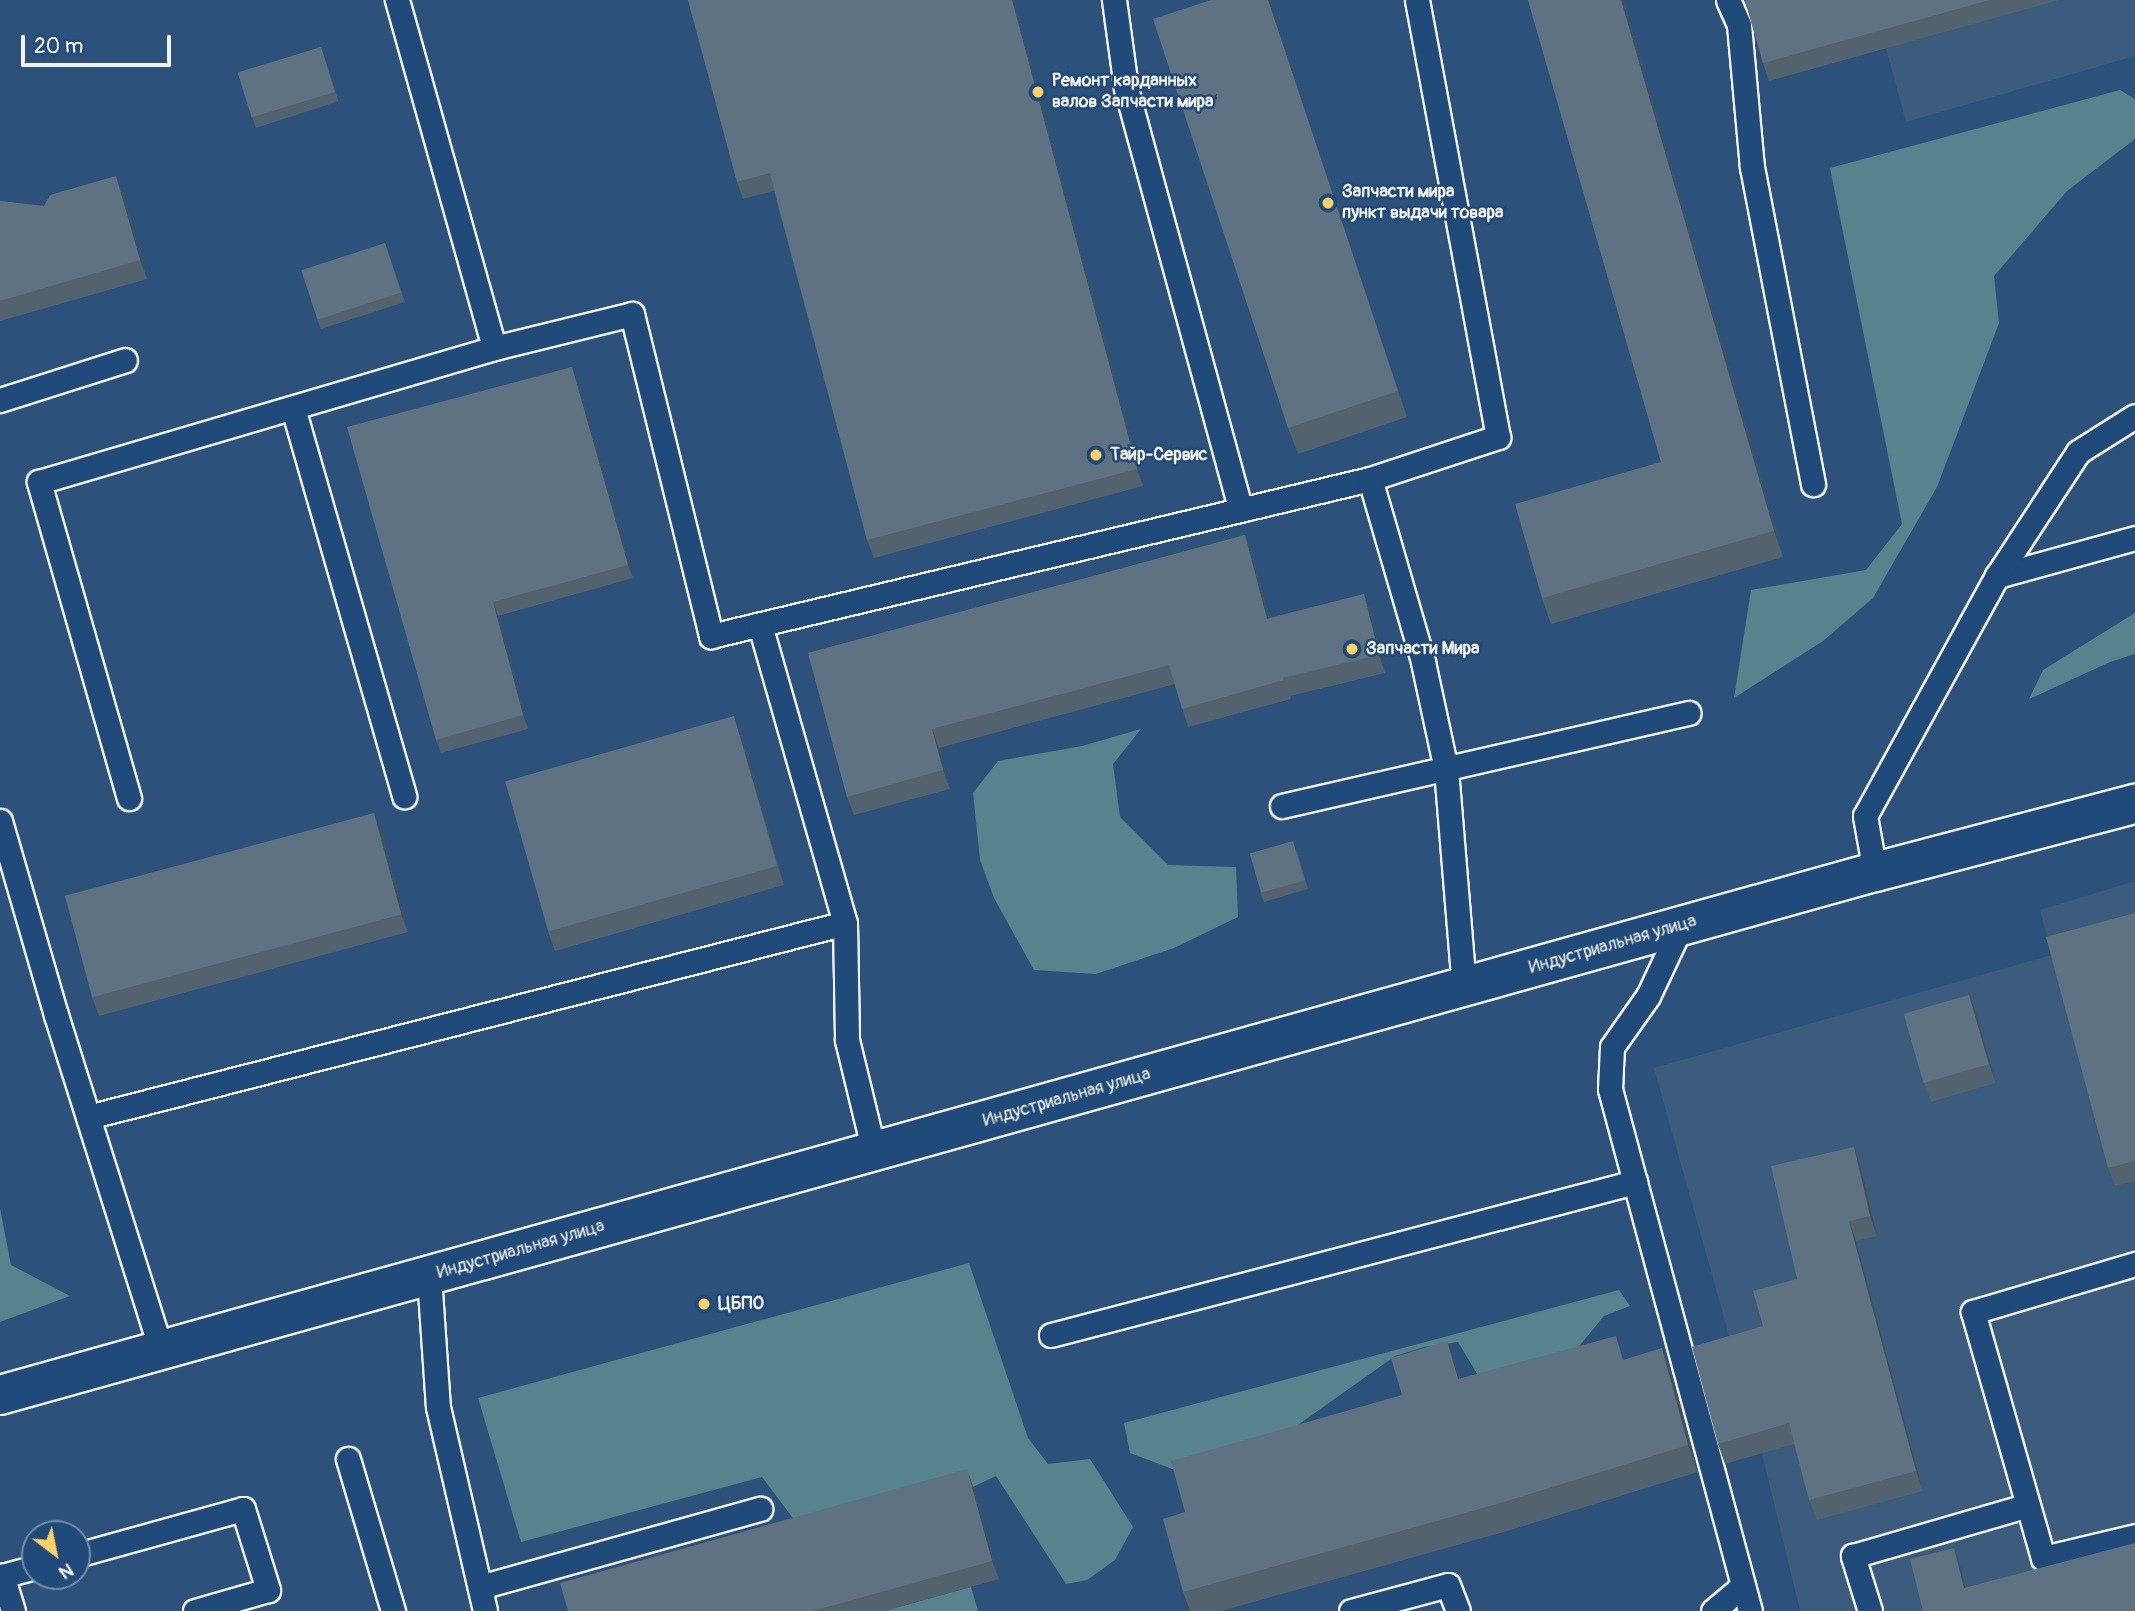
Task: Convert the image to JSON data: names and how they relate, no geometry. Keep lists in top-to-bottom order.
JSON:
{
  "streets": {
    "main road": ["Индустриальная улица"]
  },
  "places": [
    "Ремонт карданных валов Запчасти мира",
    "Запчасти мира пункт выдачи товара",
    "Тайр-Сервис",
    "Запчасти Мира",
    "ЦБПО"
  ],
  "scale_bar": "20 m",
  "north": "bottom right"
}
